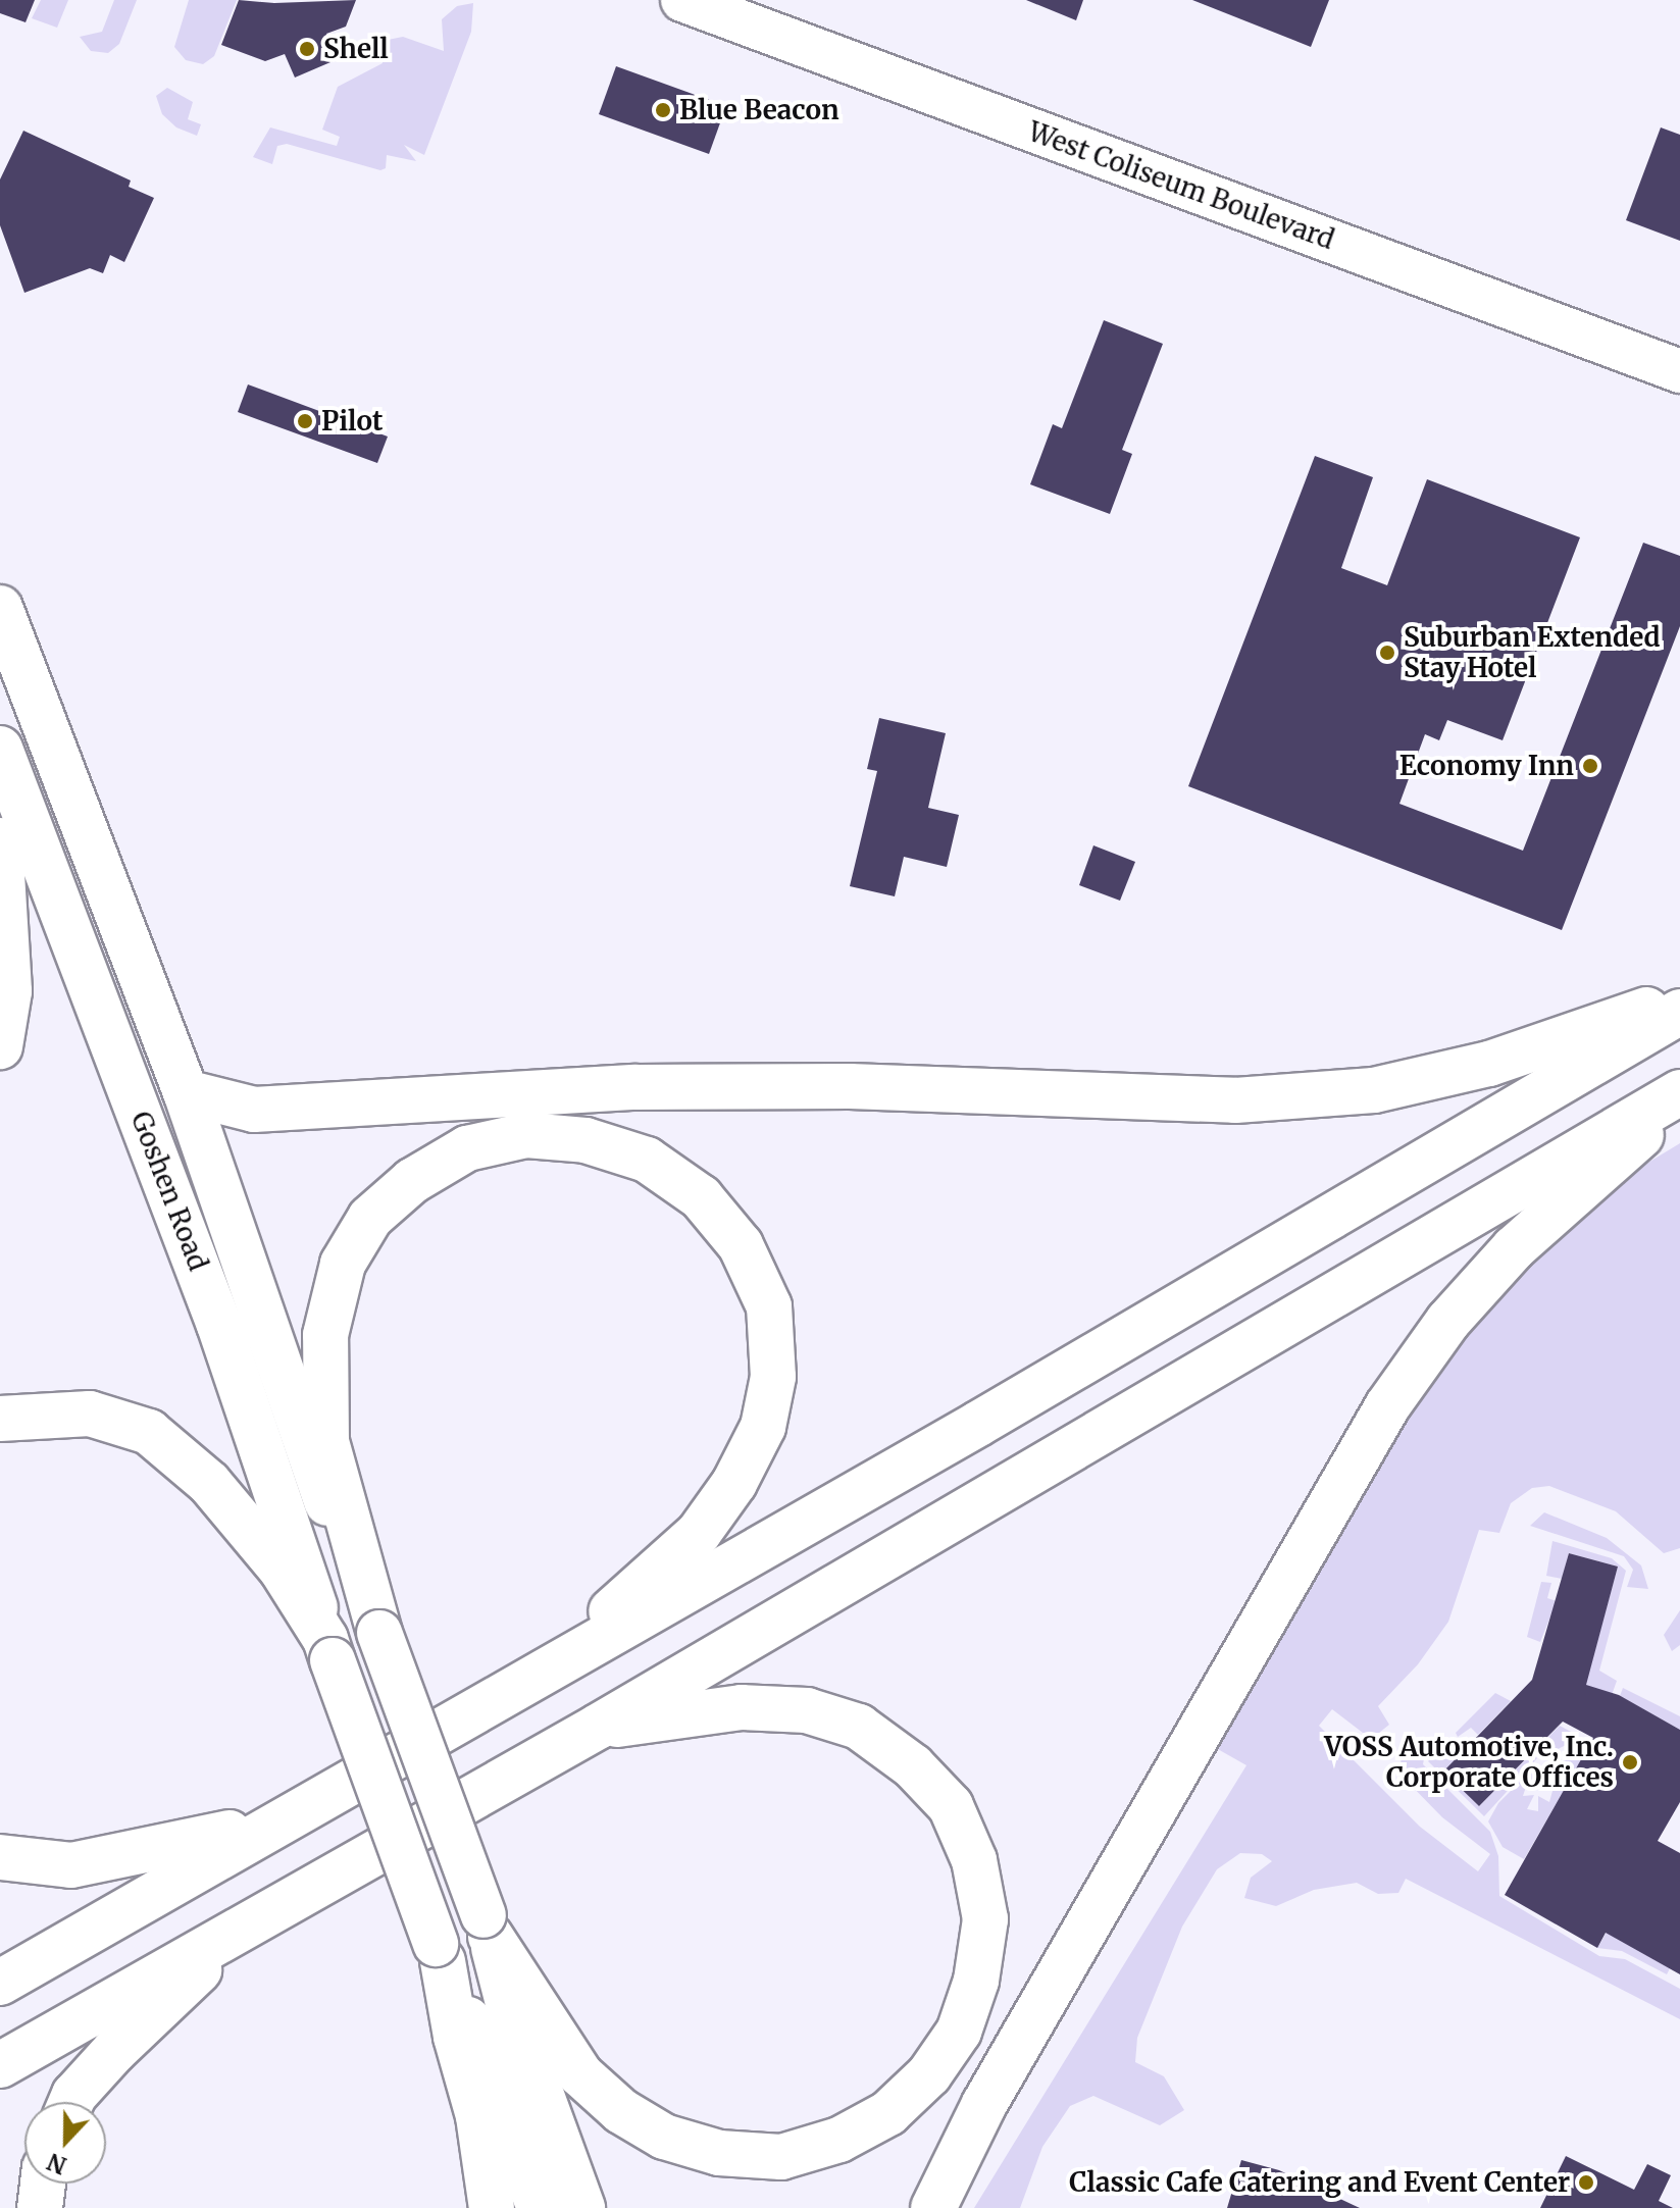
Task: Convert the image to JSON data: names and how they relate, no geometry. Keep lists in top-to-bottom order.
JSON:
{
  "streets": {
    "highway": ["Goshen Road"],
    "main road": ["West Coliseum Boulevard"]
  },
  "places": [
    "Shell",
    "Blue Beacon",
    "Pilot",
    "Suburban Extended Stay Hotel",
    "Economy Inn",
    "VOSS Automotive, Inc. Corporate Offices",
    "Classic Cafe Catering and Event Center"
  ],
  "north": "bottom"
}
